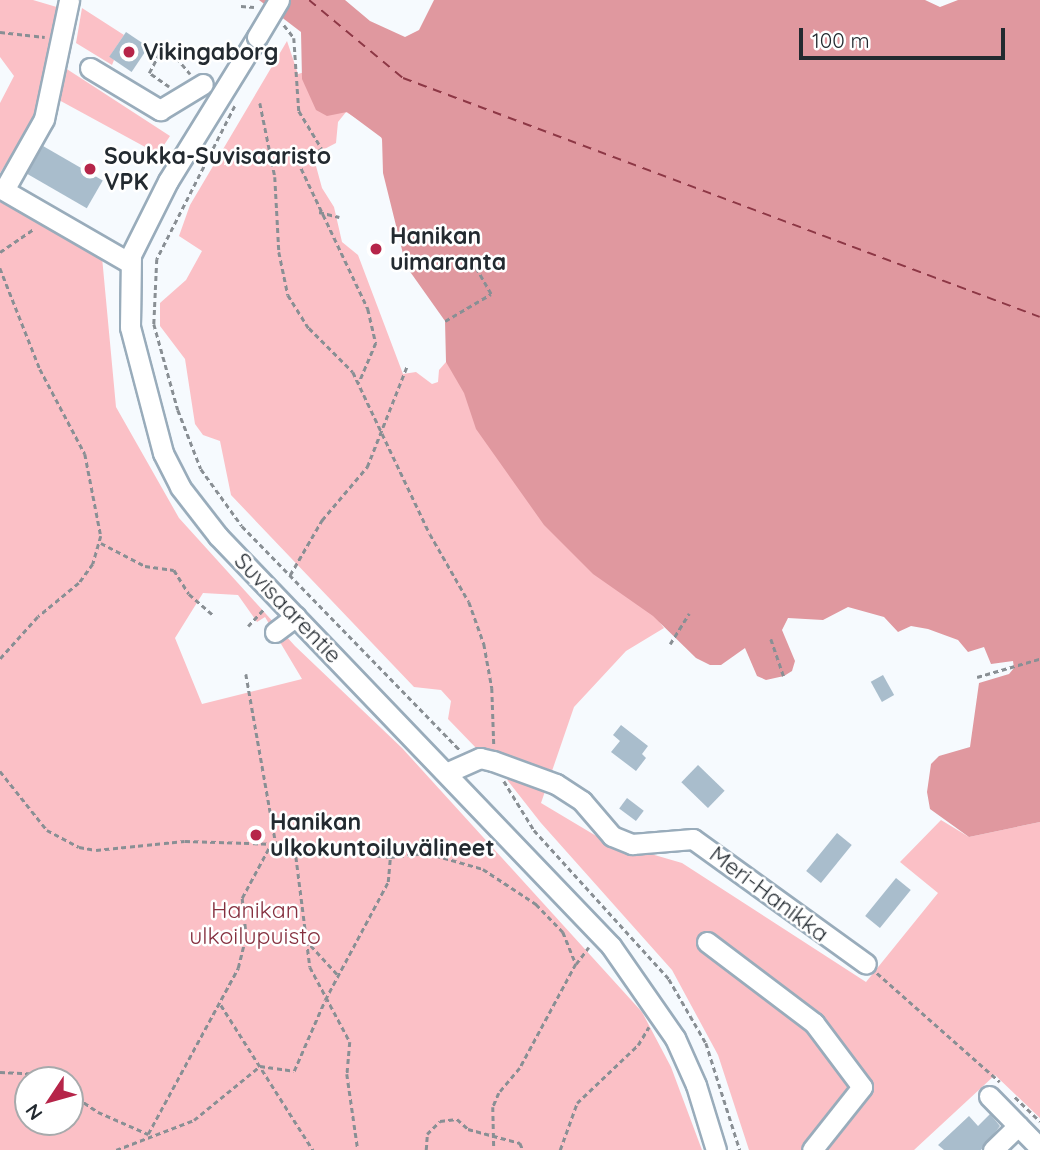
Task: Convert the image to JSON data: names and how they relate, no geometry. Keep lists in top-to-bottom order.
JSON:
{
  "streets": {
    "street": ["Suvisaarentie", "Meri-Hanikka"]
  },
  "parks": ["Hanikan ulkoilupuisto"],
  "places": [
    "Vikingaborg",
    "Soukka-Suvisaaristo VPK",
    "Hanikan uimaranta",
    "Hanikan ulkokuntoiluvälineet"
  ],
  "scale_bar": "100 m",
  "north": "bottom left"
}
